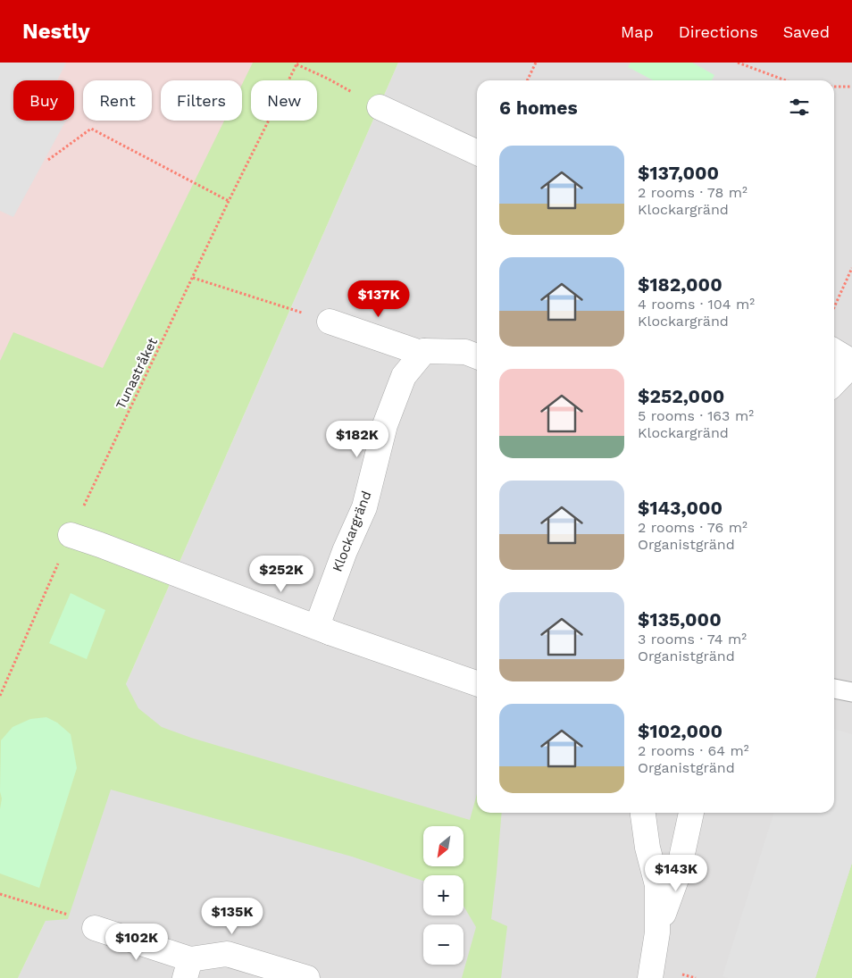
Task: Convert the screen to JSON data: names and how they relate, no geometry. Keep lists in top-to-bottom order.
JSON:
{
  "streets": {
    "street": ["Klockargränd"],
    "path": ["Tunastråket"]
  },
  "north": "bottom left",
  "page": {
    "header": "Nestly",
    "nav": ["Map", "Directions", "Saved"],
    "chip": [
      "Buy",
      "Rent",
      "Filters",
      "New"
    ],
    "heading": "6 homes",
    "list": [
      {
        "name": "$137,000",
        "note": "2 rooms · 78 m² · Klockargränd"
      },
      {
        "name": "$182,000",
        "note": "4 rooms · 104 m² · Klockargränd"
      },
      {
        "name": "$252,000",
        "note": "5 rooms · 163 m² · Klockargränd"
      },
      {
        "name": "$143,000",
        "note": "2 rooms · 76 m² · Organistgränd"
      },
      {
        "name": "$135,000",
        "note": "3 rooms · 74 m² · Organistgränd"
      },
      {
        "name": "$102,000",
        "note": "2 rooms · 64 m² · Organistgränd"
      }
    ],
    "price": [
      "$137K",
      "$182K",
      "$252K",
      "$143K",
      "$135K",
      "$102K"
    ],
    "map_buttons": ["+", "−"]
  }
}
